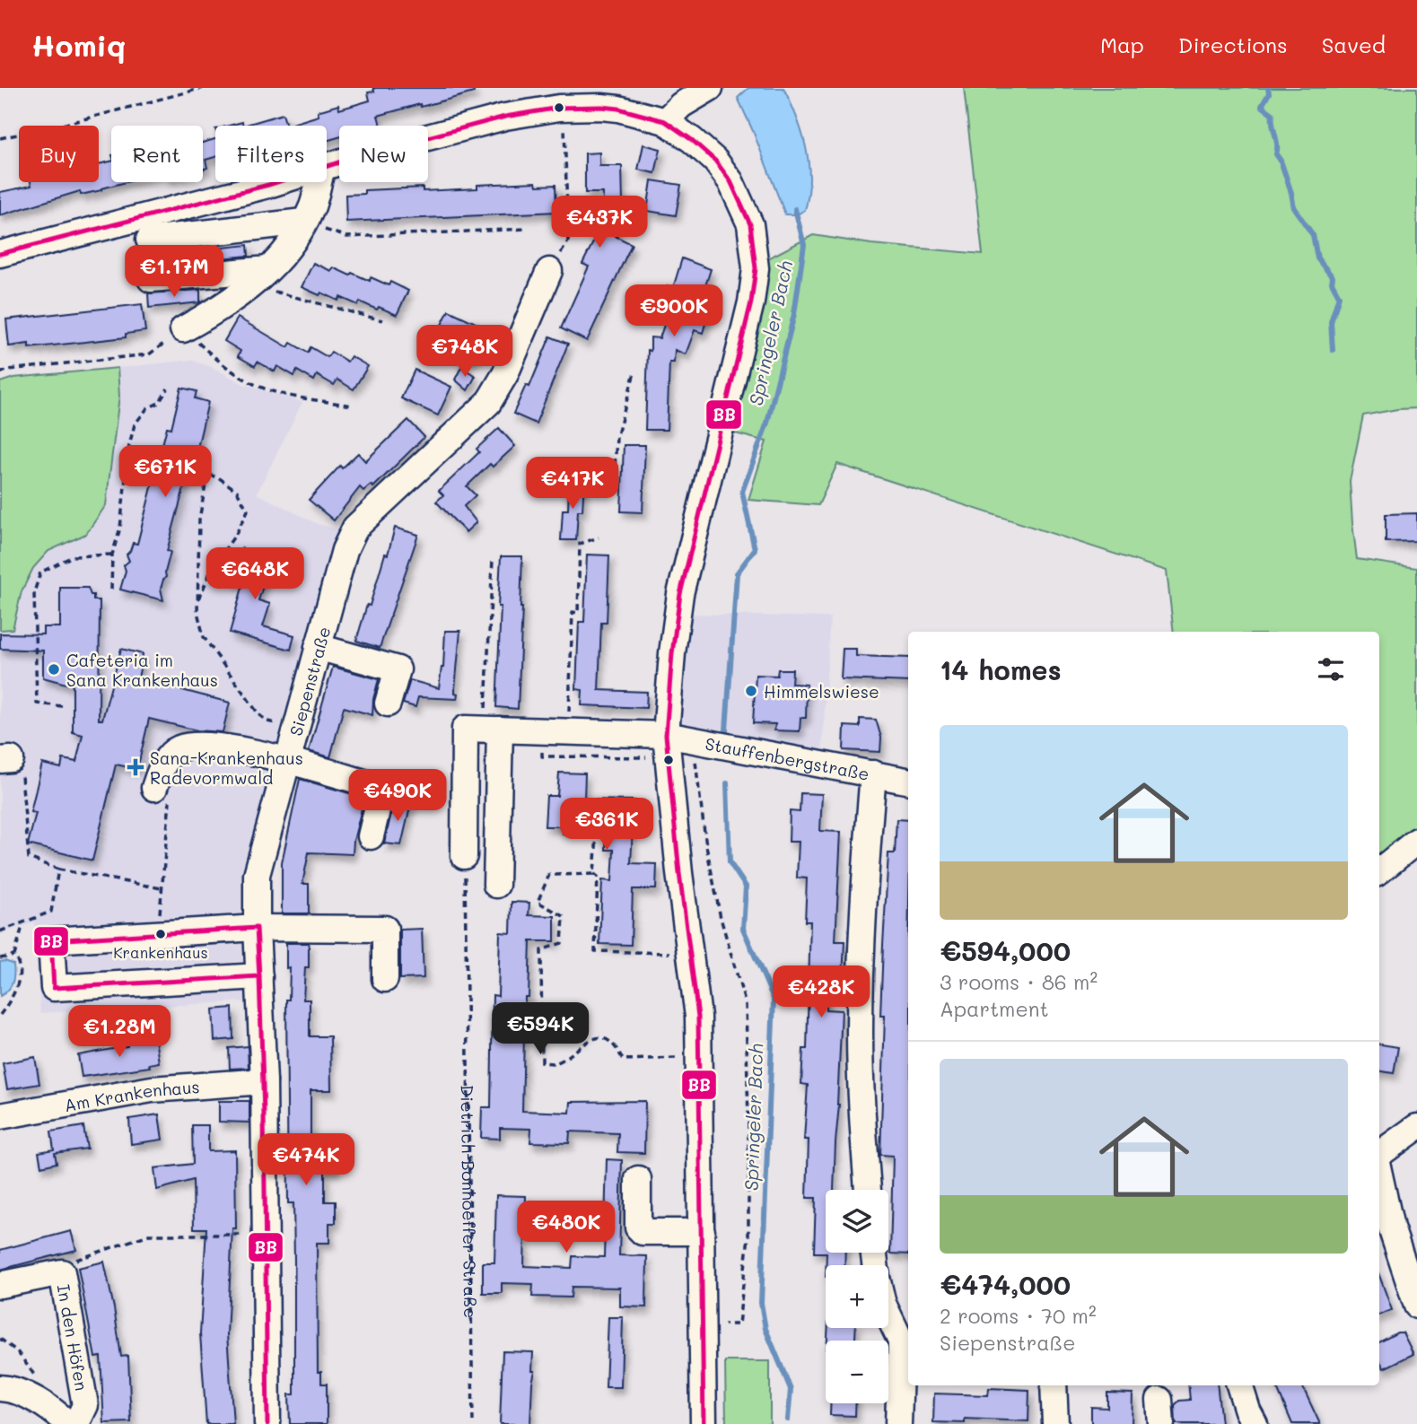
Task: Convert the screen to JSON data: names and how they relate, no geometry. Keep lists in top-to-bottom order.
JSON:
{
  "streets": {
    "street": [
      "Siepenstraße",
      "Stauffenbergstraße",
      "Am Krankenhaus",
      "In den Höfen"
    ],
    "path": ["Dietrich-Bonhoeffer-Straße"]
  },
  "crossings": [
    ["Siepenstraße", "Am Krankenhaus"]
  ],
  "water": ["Springeler Bach"],
  "places": {
    "other": ["Cafeteria im Sana Krankenhaus", "Himmelswiese", "Krankenhaus"],
    "health": ["Sana-Krankenhaus Radevormwald"]
  },
  "lines": ["transit line BB"],
  "page": {
    "header": "Homiq",
    "nav": ["Map", "Directions", "Saved"],
    "chip": [
      "Buy",
      "Rent",
      "Filters",
      "New"
    ],
    "price": [
      "€437K",
      "€1.17M",
      "€900K",
      "€748K",
      "€671K",
      "€417K",
      "€648K",
      "€490K",
      "€361K",
      "€428K",
      "€594K",
      "€1.28M",
      "€474K",
      "€480K"
    ],
    "heading": "14 homes",
    "list": [
      {
        "name": "€594,000",
        "note": "3 rooms · 86 m² · Apartment"
      },
      {
        "name": "€474,000",
        "note": "2 rooms · 70 m² · Siepenstraße"
      }
    ],
    "map_buttons": ["+", "−"]
  }
}
